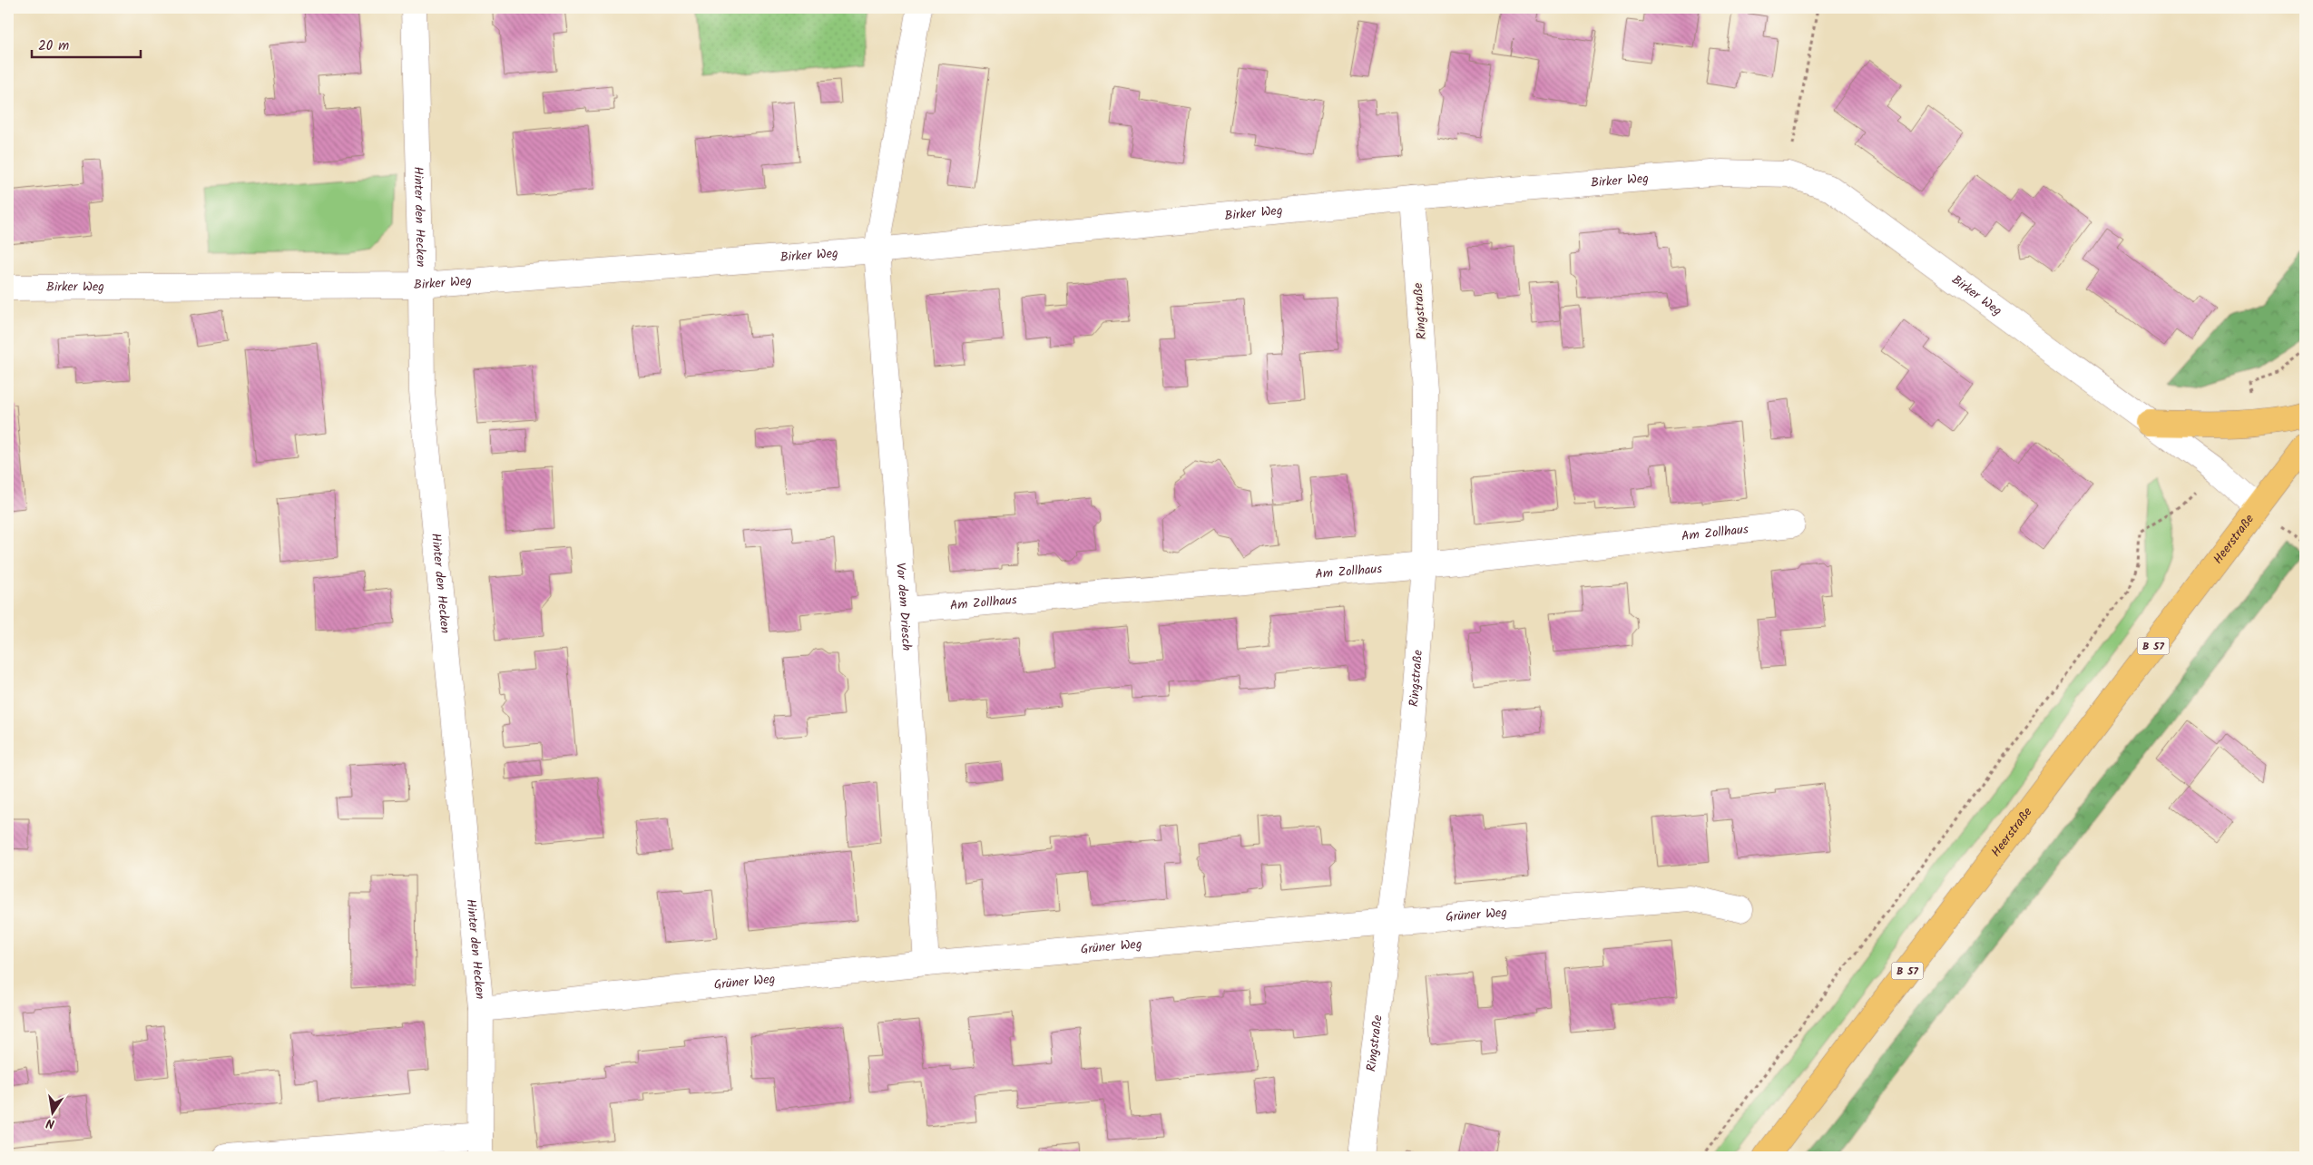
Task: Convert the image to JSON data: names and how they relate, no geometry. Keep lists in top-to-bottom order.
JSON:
{
  "streets": {
    "main road": ["Heerstraße", "B 57"],
    "street": [
      "Birker Weg",
      "Hinter den Hecken",
      "Ringstraße",
      "Am Zollhaus",
      "Vor dem Driesch",
      "Grüner Weg"
    ]
  },
  "crossings": [
    ["Birker Weg", "Hinter den Hecken"],
    ["Birker Weg", "Ringstraße"],
    ["Birker Weg", "Heerstraße"],
    ["Birker Weg", "Vor dem Driesch"],
    ["Birker Weg", "B 57"],
    ["Hinter den Hecken", "Grüner Weg"],
    ["Ringstraße", "Am Zollhaus"],
    ["Ringstraße", "Grüner Weg"],
    ["Am Zollhaus", "Vor dem Driesch"],
    ["Heerstraße", "B 57"],
    ["Vor dem Driesch", "Grüner Weg"]
  ],
  "scale_bar": "20 m",
  "north": "bottom"
}
